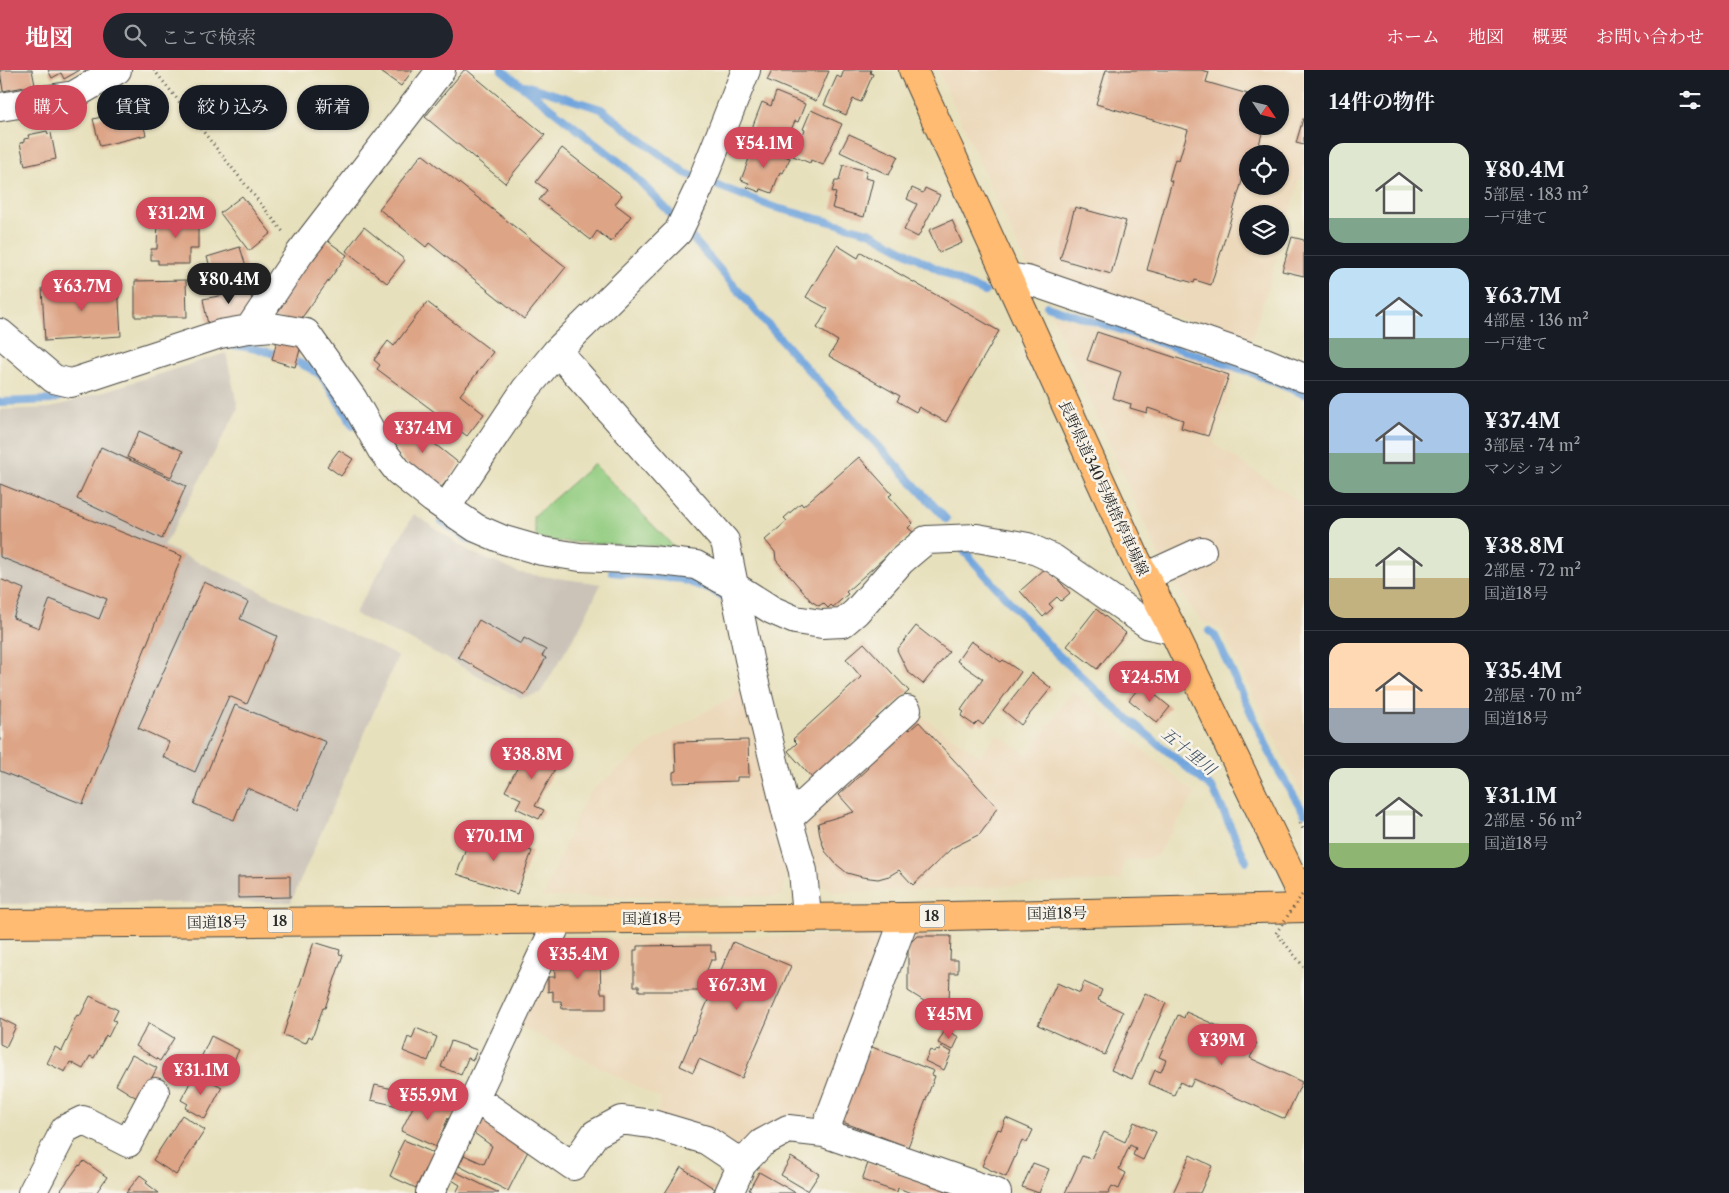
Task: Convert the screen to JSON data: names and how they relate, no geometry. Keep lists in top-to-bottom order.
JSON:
{
  "streets": {
    "main road": ["長野県道340号姨捨停車場線", "国道18号", "18"]
  },
  "water": ["五十里川"],
  "north": "bottom right",
  "page": {
    "header": "地図",
    "search": "ここで検索",
    "nav": [
      "ホーム",
      "地図",
      "概要",
      "お問い合わせ"
    ],
    "heading": "14件の物件",
    "chip": [
      "購入",
      "賃貸",
      "絞り込み",
      "新着"
    ],
    "price": [
      "¥54.1M",
      "¥31.2M",
      "¥80.4M",
      "¥63.7M",
      "¥37.4M",
      "¥24.5M",
      "¥38.8M",
      "¥70.1M",
      "¥35.4M",
      "¥67.3M",
      "¥45M",
      "¥39M",
      "¥31.1M",
      "¥55.9M"
    ],
    "list": [
      {
        "name": "¥80.4M",
        "note": "5部屋 · 183 m² · 一戸建て"
      },
      {
        "name": "¥63.7M",
        "note": "4部屋 · 136 m² · 一戸建て"
      },
      {
        "name": "¥37.4M",
        "note": "3部屋 · 74 m² · マンション"
      },
      {
        "name": "¥38.8M",
        "note": "2部屋 · 72 m² · 国道18号"
      },
      {
        "name": "¥35.4M",
        "note": "2部屋 · 70 m² · 国道18号"
      },
      {
        "name": "¥31.1M",
        "note": "2部屋 · 56 m² · 国道18号"
      }
    ]
  }
}
